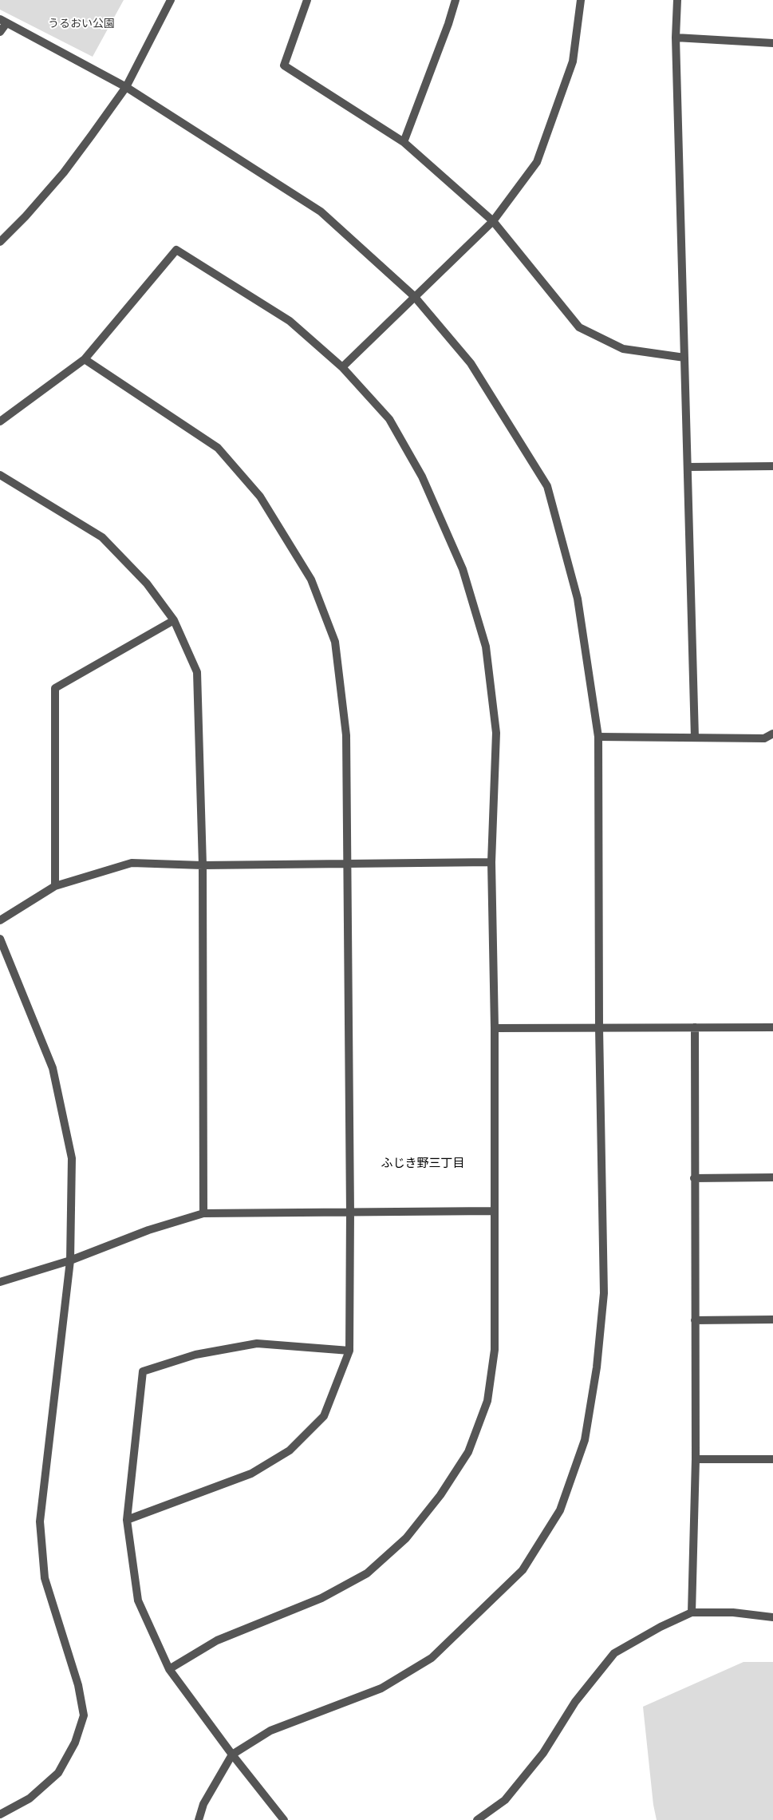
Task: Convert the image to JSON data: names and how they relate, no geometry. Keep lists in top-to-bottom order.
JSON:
{
  "districts": ["ふじき野三丁目"],
  "parks": ["うるおい公園"]
}
